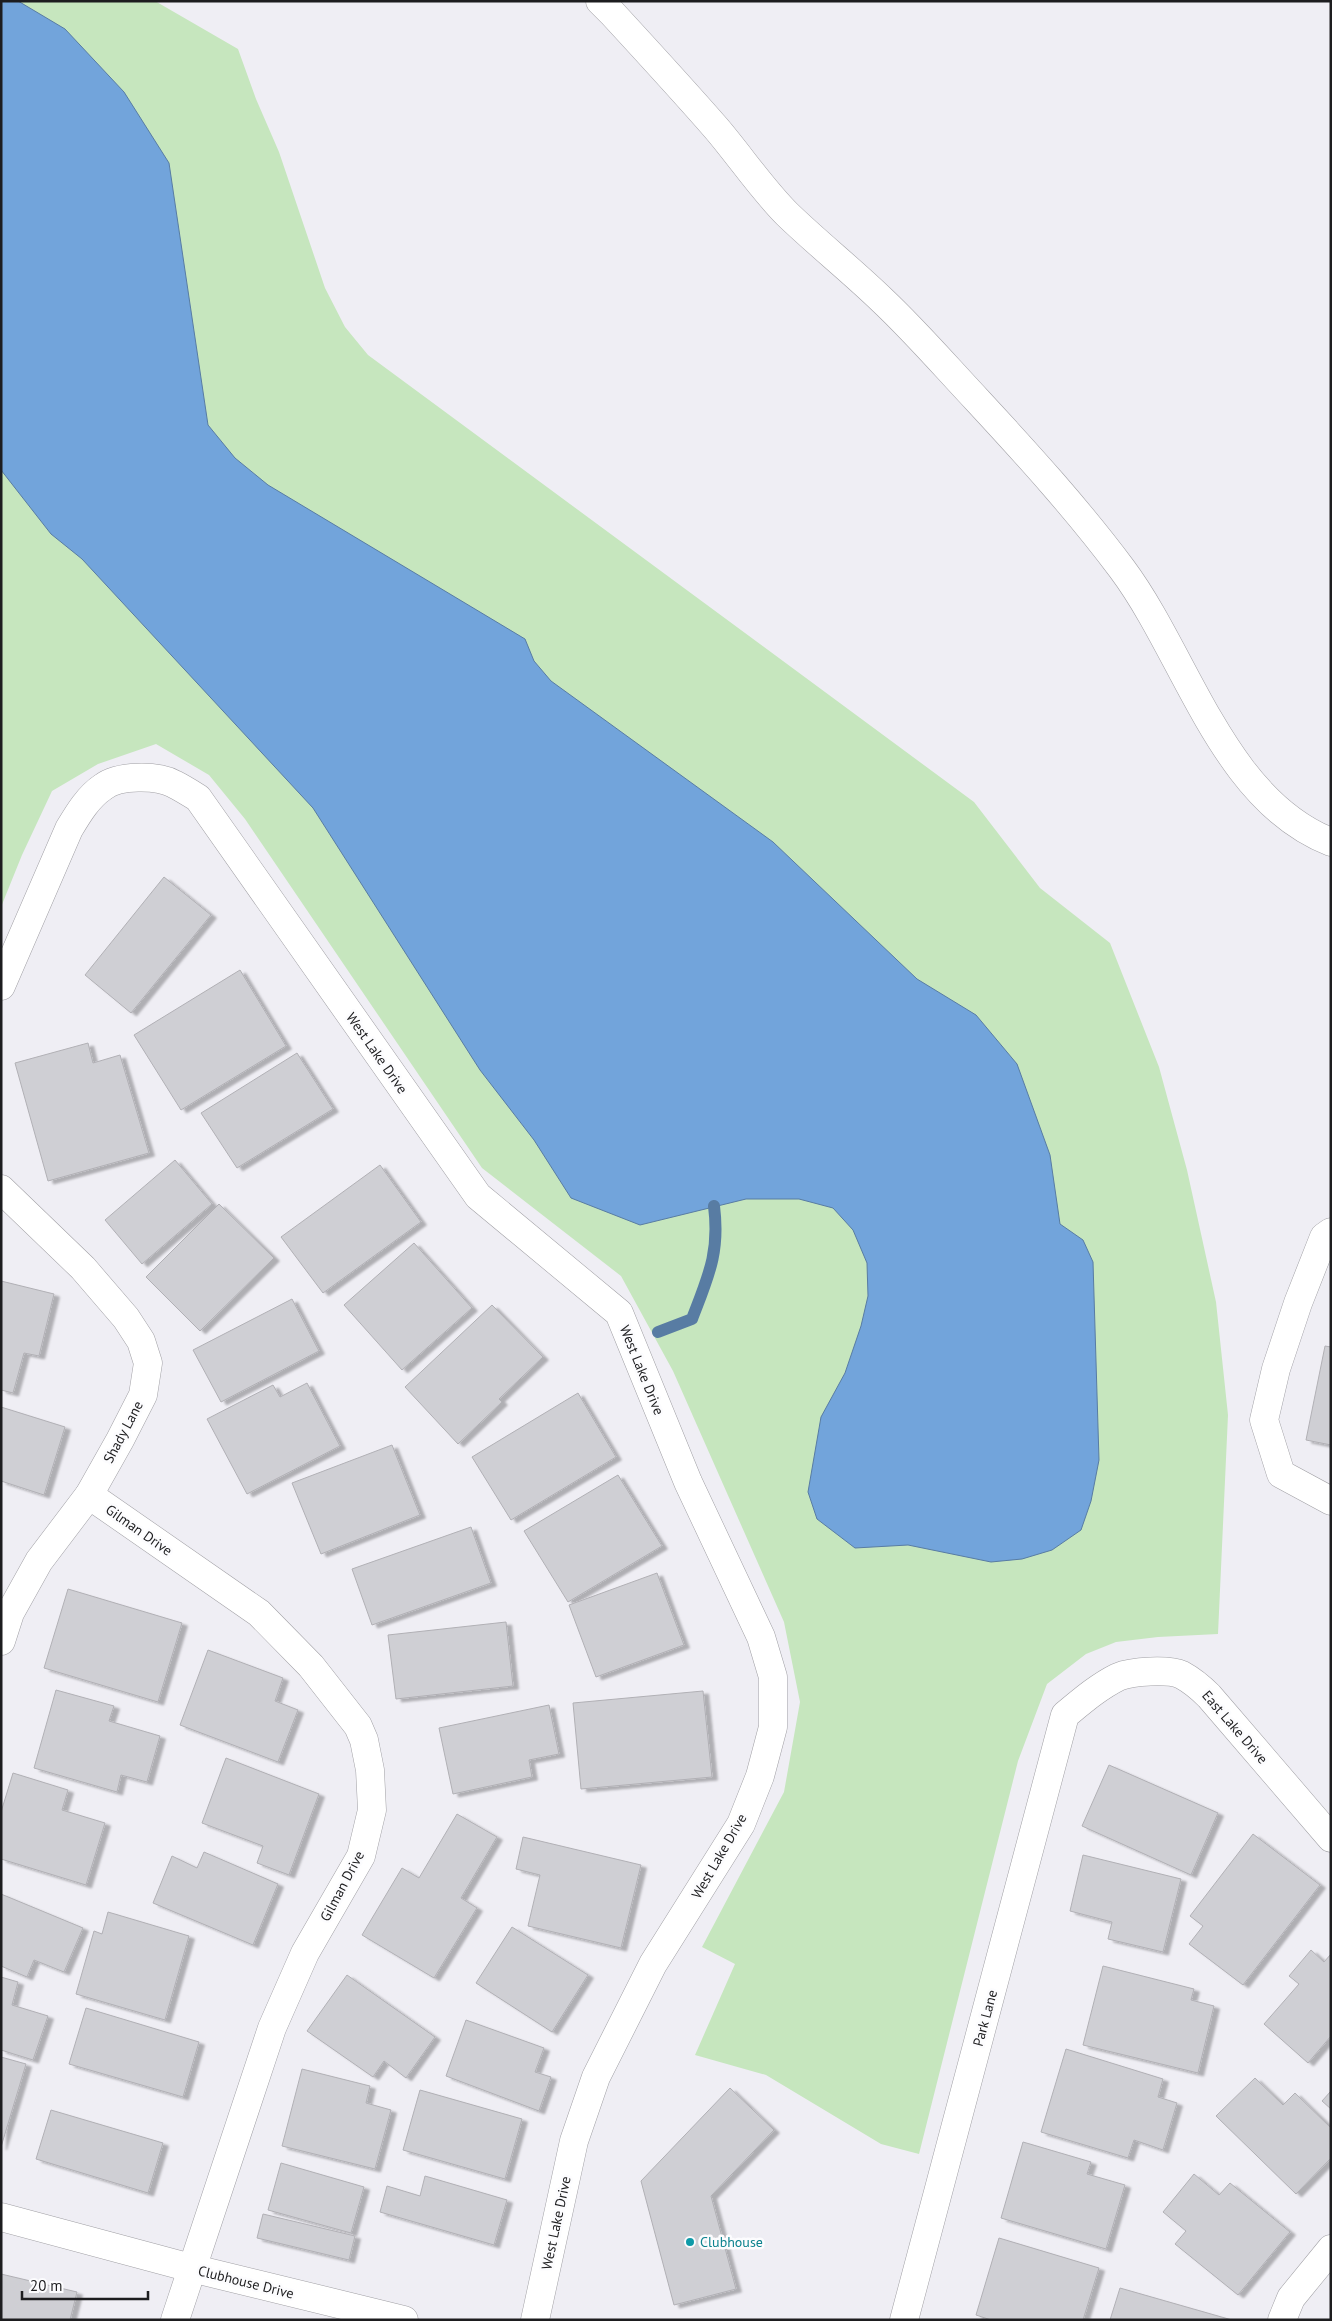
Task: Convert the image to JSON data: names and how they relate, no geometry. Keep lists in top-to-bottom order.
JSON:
{
  "streets": {
    "lane": [
      "West Lake Drive",
      "Shady Lane",
      "Gilman Drive",
      "East Lake Drive",
      "Park Lane",
      "Clubhouse Drive"
    ]
  },
  "crossings": [
    ["Shady Lane", "Gilman Drive"],
    ["Gilman Drive", "Clubhouse Drive"],
    ["East Lake Drive", "Park Lane"]
  ],
  "places": ["Clubhouse"],
  "scale_bar": "20 m"
}
